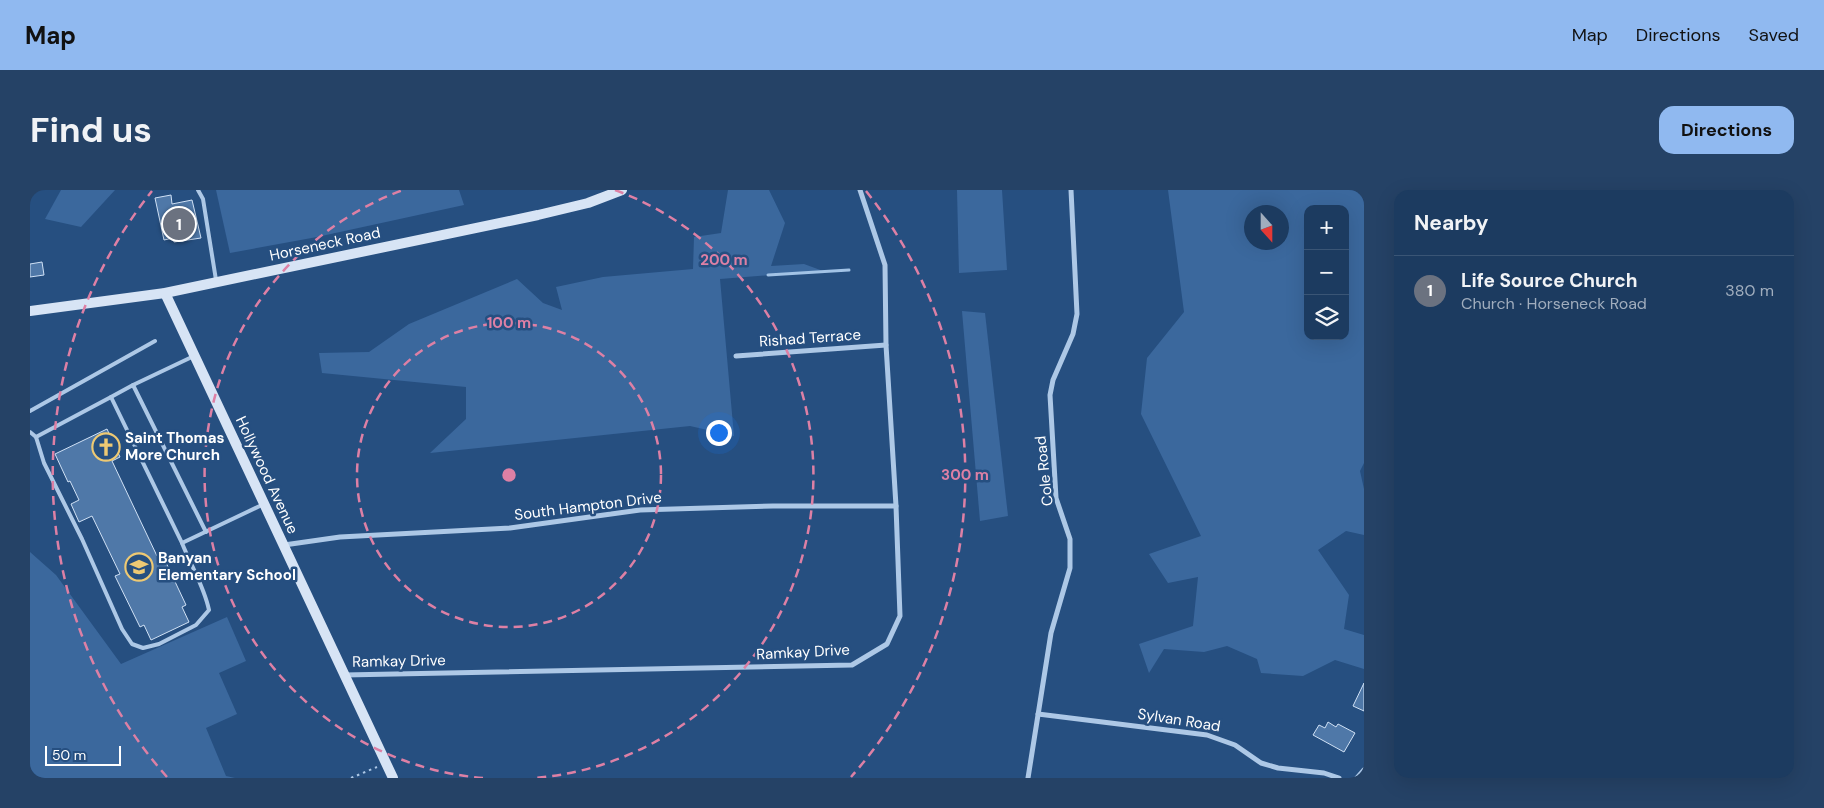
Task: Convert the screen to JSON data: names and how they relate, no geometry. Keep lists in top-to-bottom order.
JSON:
{
  "streets": {
    "street": [
      "Horseneck Road",
      "Rishad Terrace",
      "Cole Road",
      "Hollywood Avenue",
      "South Hampton Drive",
      "Ramkay Drive",
      "Sylvan Road"
    ]
  },
  "crossings": [
    ["Horseneck Road", "Hollywood Avenue"],
    ["Rishad Terrace", "Ramkay Drive"],
    ["Cole Road", "Sylvan Road"],
    ["Hollywood Avenue", "South Hampton Drive"],
    ["Hollywood Avenue", "Ramkay Drive"],
    ["South Hampton Drive", "Ramkay Drive"]
  ],
  "places": {
    "church": ["Saint Thomas More Church"],
    "school or university": ["Banyan Elementary School"]
  },
  "scale_bar": "50 m",
  "north": "bottom",
  "page": {
    "header": "Map",
    "nav": ["Map", "Directions", "Saved"],
    "buttons": "Directions",
    "title": "Find us",
    "heading": "Nearby",
    "map_buttons": ["+", "−"],
    "pins": "1",
    "list": [
      {
        "mark": "1",
        "name": "Life Source Church",
        "note": "Church · Horseneck Road",
        "value": "380 m"
      }
    ],
    "scale": "50 m"
  },
  "rings": ["200 m", "100 m", "300 m"]
}
